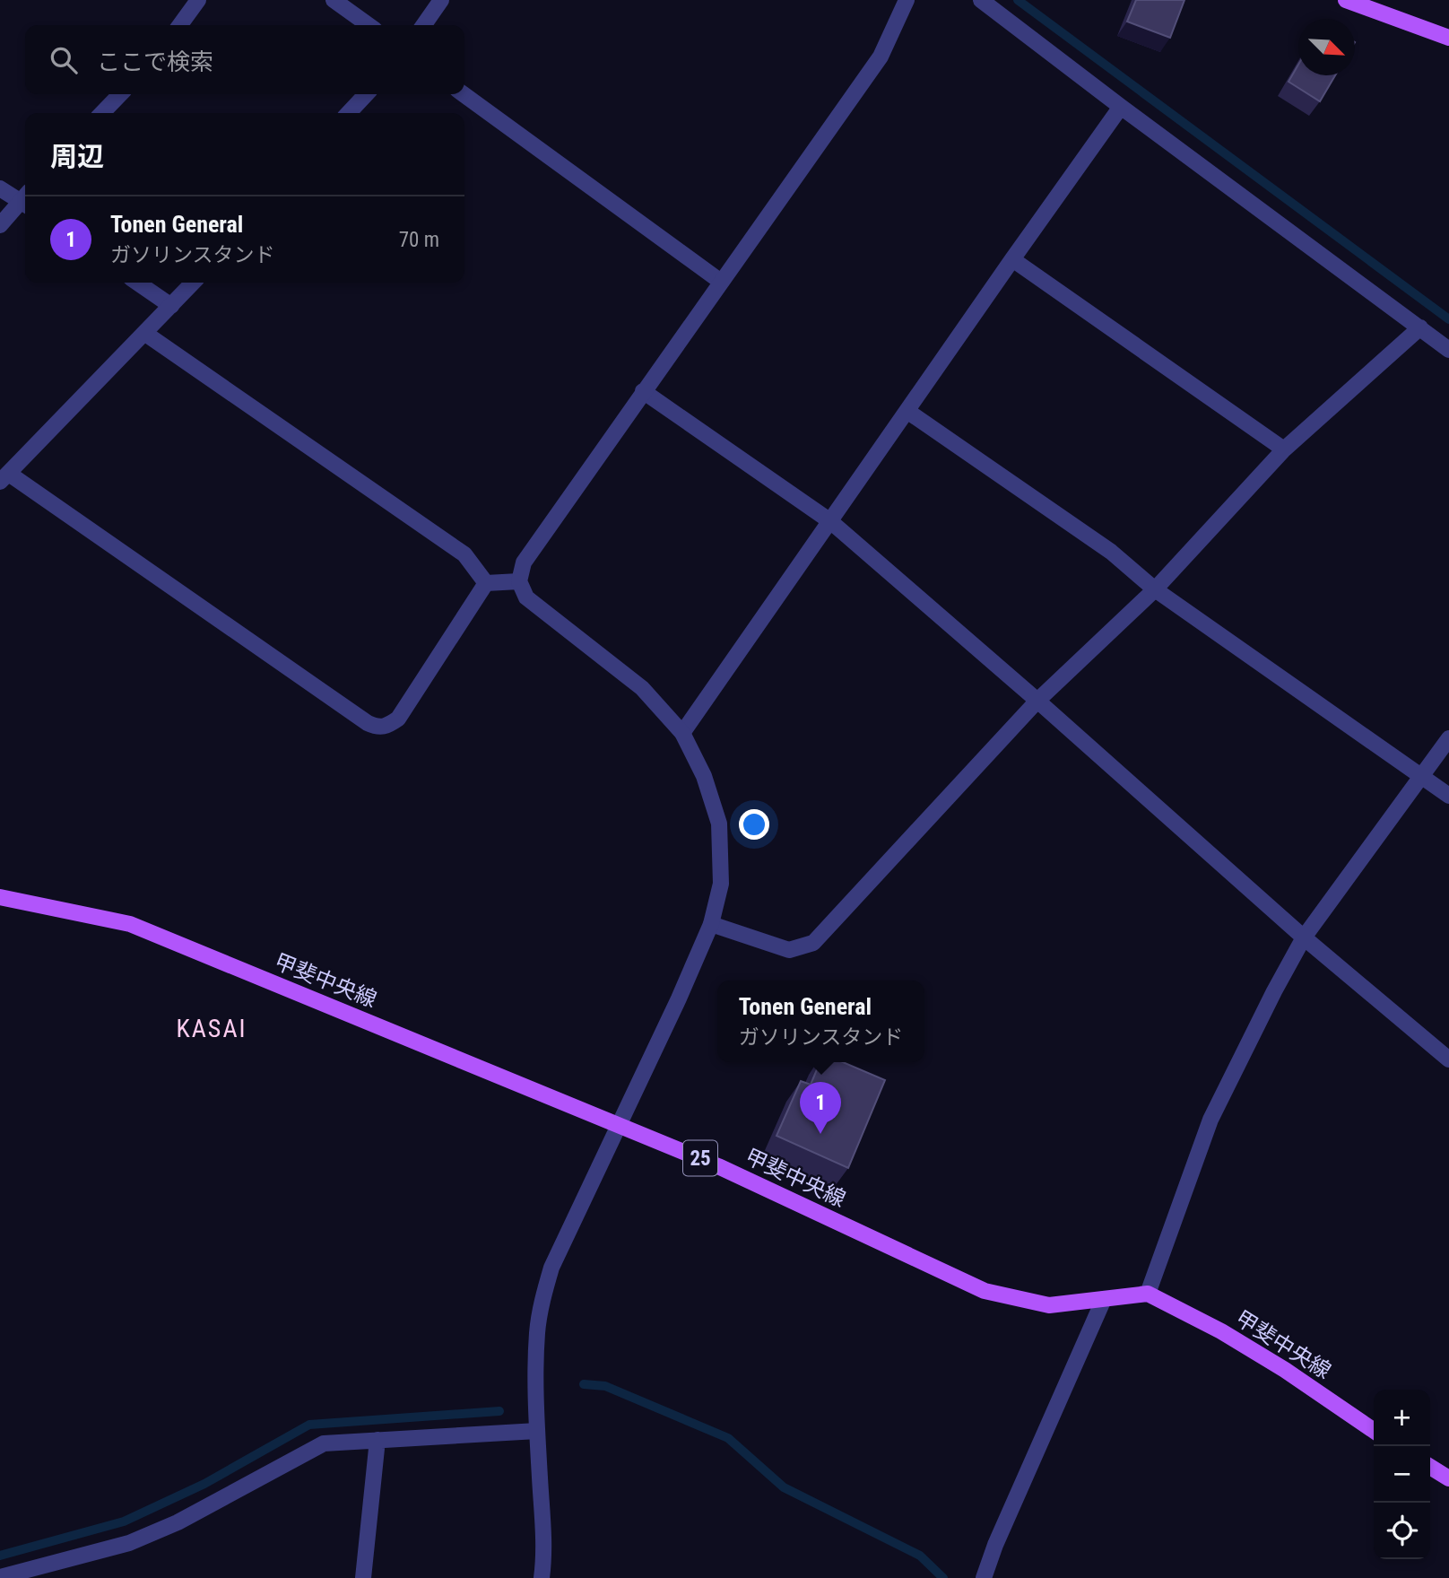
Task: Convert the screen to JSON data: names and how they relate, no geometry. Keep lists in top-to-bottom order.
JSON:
{
  "streets": {
    "main road": ["甲斐中央線", "25"]
  },
  "districts": ["KASAI"],
  "north": "bottom right",
  "page": {
    "search": "ここで検索",
    "heading": "周辺",
    "list": [
      {
        "mark": "1",
        "name": "Tonen General",
        "note": "ガソリンスタンド",
        "value": "70 m"
      }
    ],
    "popup": ["Tonen General", "ガソリンスタンド"],
    "pins": "1",
    "map_buttons": ["+", "−"]
  }
}
